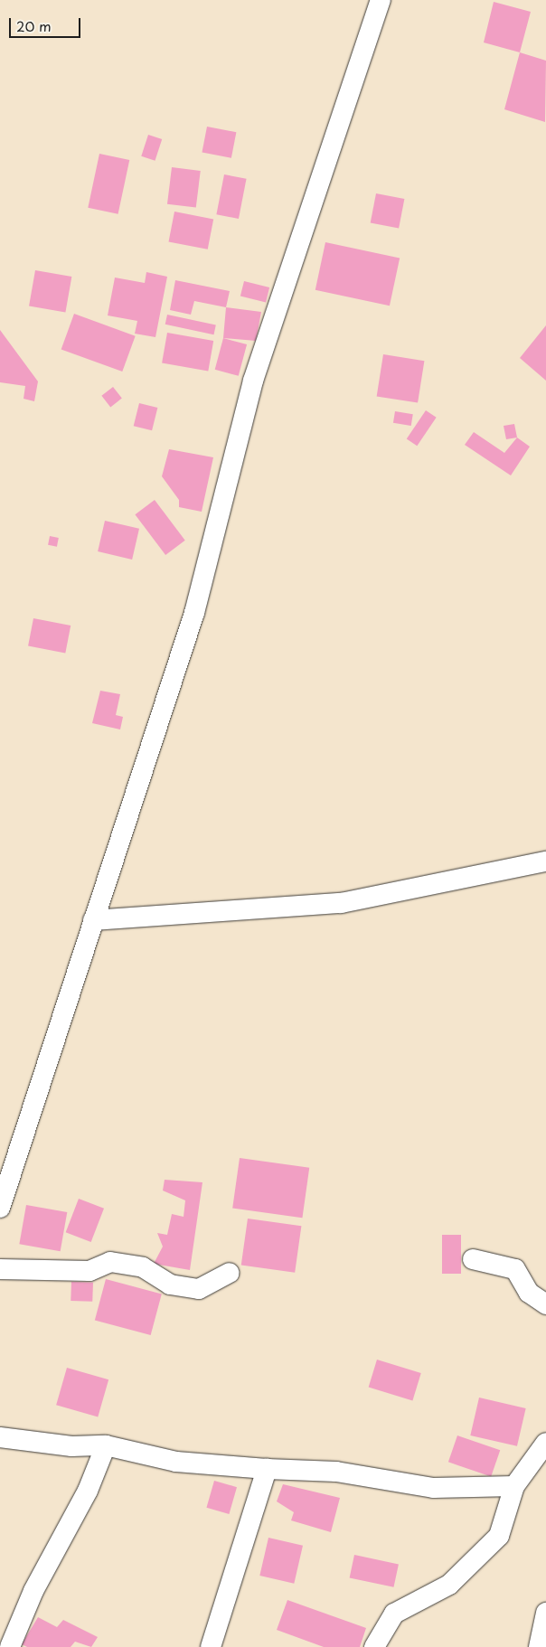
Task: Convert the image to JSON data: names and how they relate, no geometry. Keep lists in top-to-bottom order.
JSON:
{
  "scale_bar": "20 m"
}
